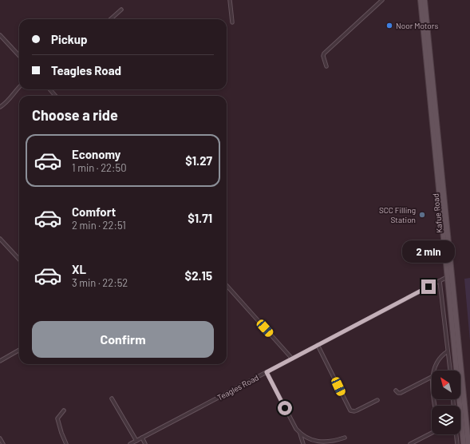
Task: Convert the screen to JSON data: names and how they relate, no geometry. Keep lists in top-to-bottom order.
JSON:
{
  "streets": {
    "main road": ["Kafue Road"],
    "street": ["Teagles Road"]
  },
  "crossings": [
    ["Kafue Road", "Teagles Road"]
  ],
  "places": ["Noor Motors", "SCC Filling Station"],
  "north": "top left",
  "page": {
    "banner": ["Pickup", "Teagles Road"],
    "heading": "Choose a ride",
    "list": [
      {
        "name": "Economy",
        "note": "1 min · 22:50",
        "value": "$1.27"
      },
      {
        "name": "Comfort",
        "note": "2 min · 22:51",
        "value": "$1.71"
      },
      {
        "name": "XL",
        "note": "3 min · 22:52",
        "value": "$2.15"
      }
    ],
    "bubble": "2 min",
    "buttons": "Confirm"
  }
}
